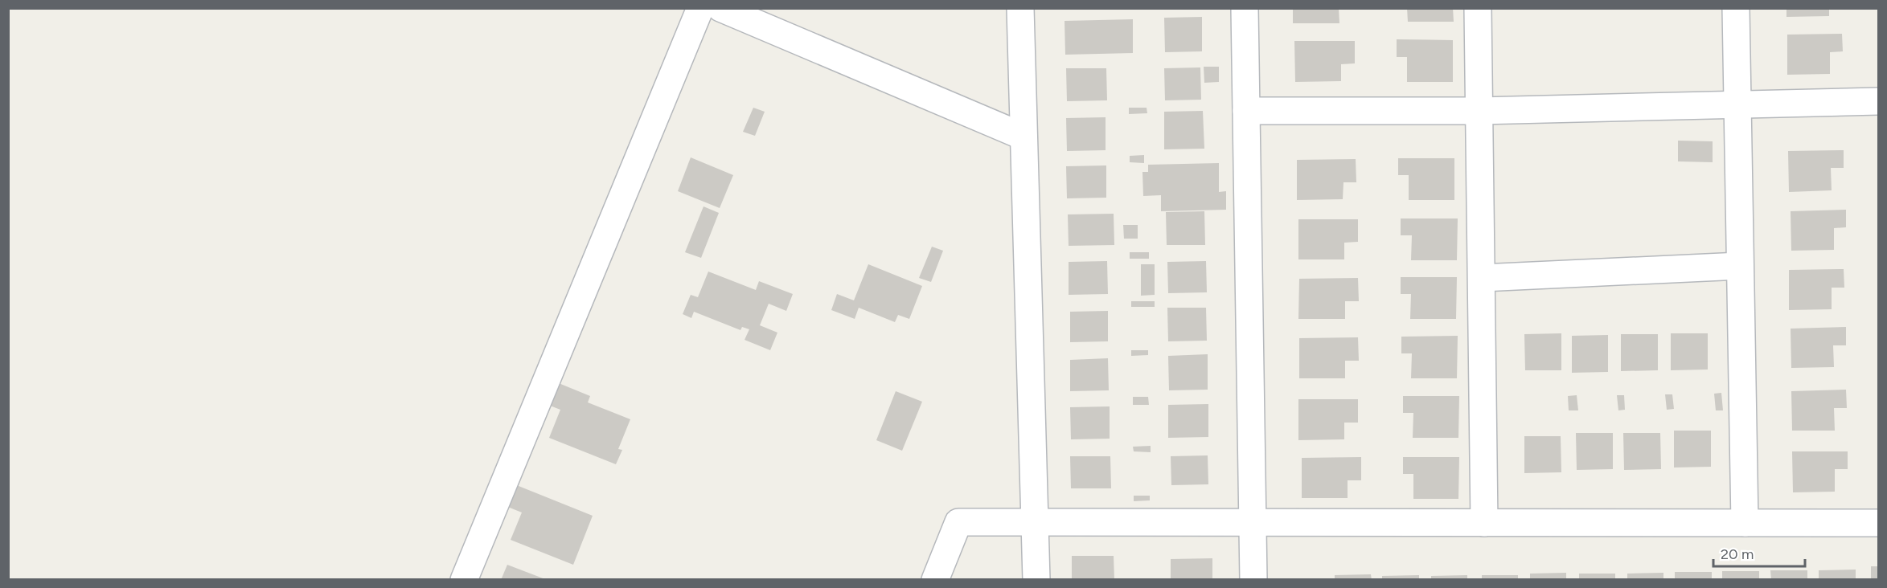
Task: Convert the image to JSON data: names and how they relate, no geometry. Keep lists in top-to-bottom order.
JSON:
{
  "scale_bar": "20 m"
}
